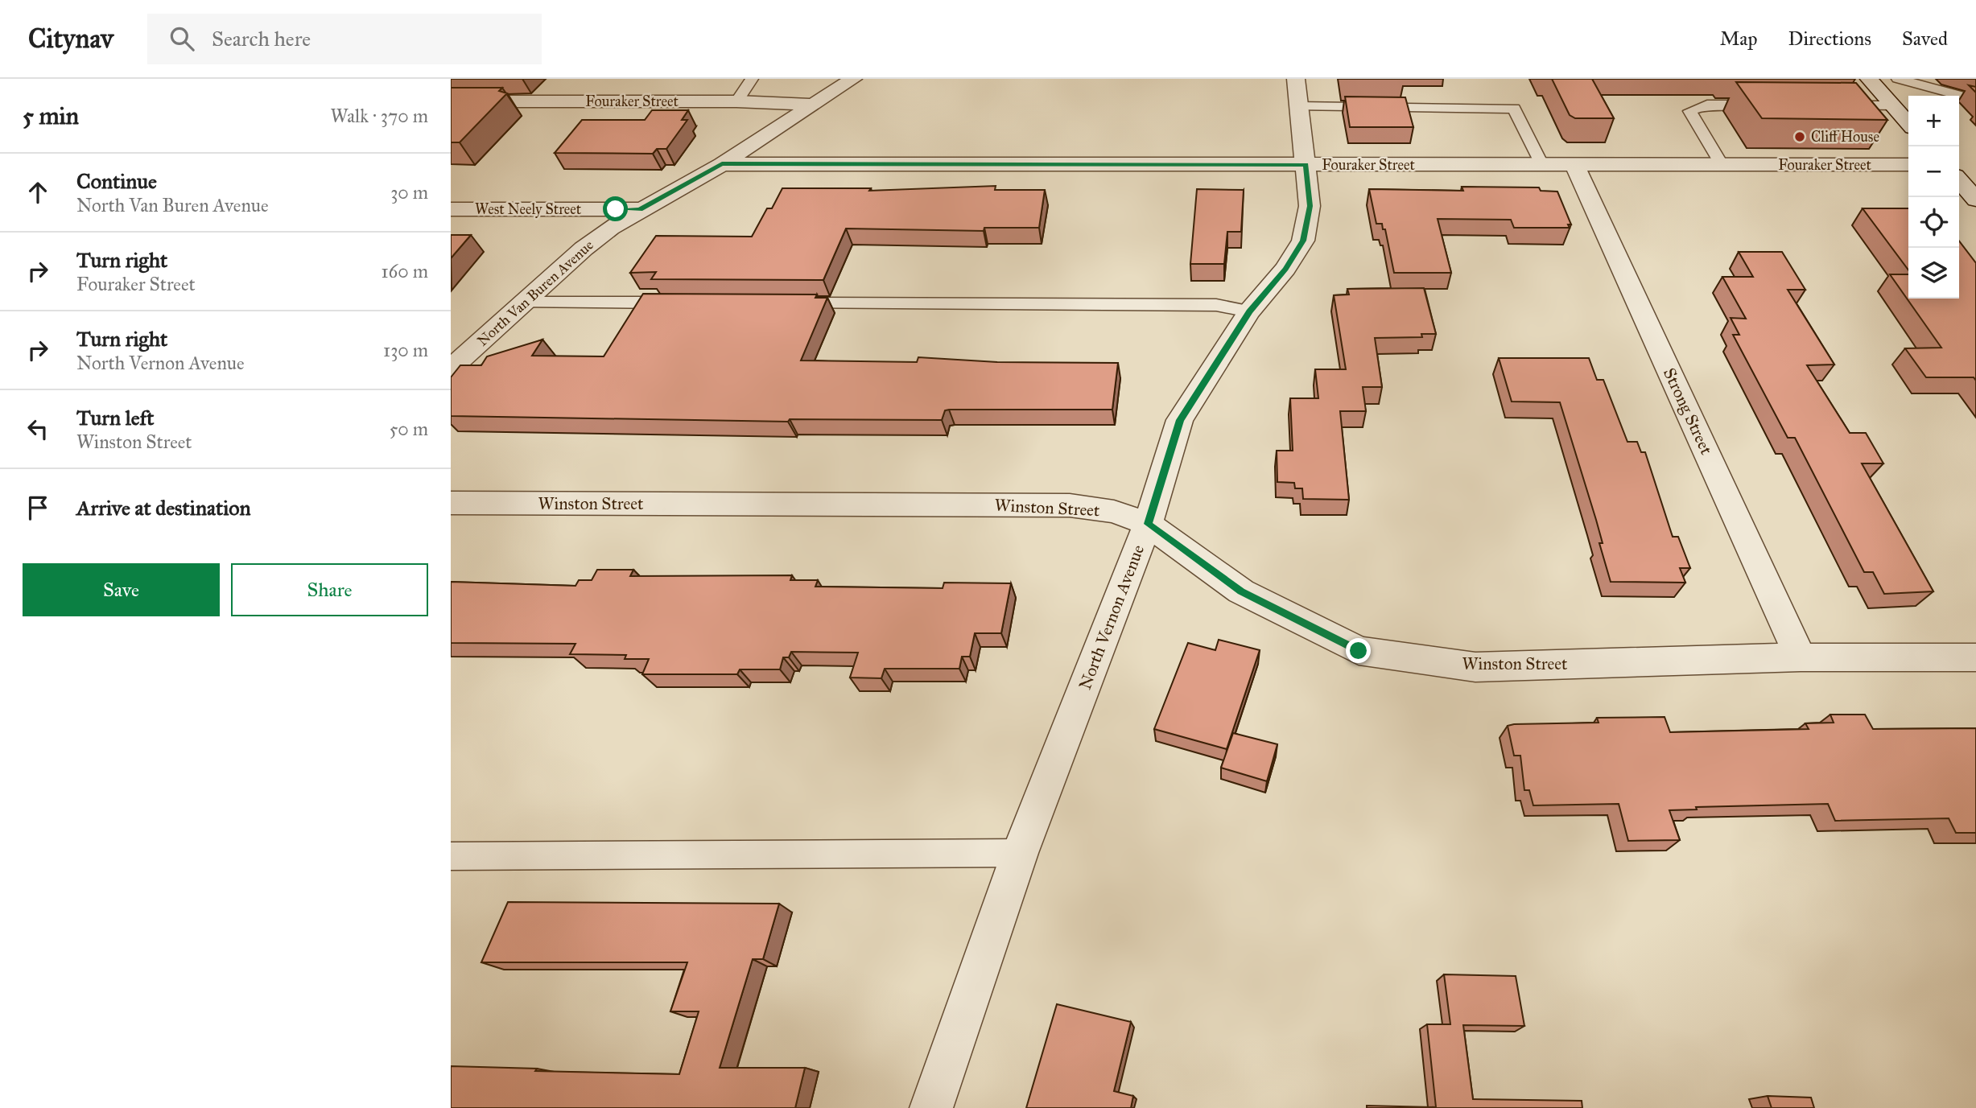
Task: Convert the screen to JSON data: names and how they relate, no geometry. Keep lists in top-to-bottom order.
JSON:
{
  "streets": {
    "street": [
      "Fouraker Street",
      "West Neely Street",
      "North Van Buren Avenue",
      "Strong Street",
      "Winston Street",
      "North Vernon Avenue"
    ]
  },
  "crossings": [
    ["Fouraker Street", "North Van Buren Avenue"],
    ["Fouraker Street", "Strong Street"],
    ["Fouraker Street", "North Vernon Avenue"],
    ["West Neely Street", "North Van Buren Avenue"],
    ["Strong Street", "Winston Street"],
    ["Winston Street", "North Vernon Avenue"]
  ],
  "places": ["Cliff House"],
  "page": {
    "header": "Citynav",
    "search": "Search here",
    "nav": ["Map", "Directions", "Saved"],
    "heading": ["5 min", "Walk · 370 m"],
    "map_buttons": ["+", "−"],
    "list": [
      ["Continue", "North Van Buren Avenue", "30 m"],
      ["Turn right", "Fouraker Street", "160 m"],
      ["Turn right", "North Vernon Avenue", "130 m"],
      ["Turn left", "Winston Street", "50 m"],
      "Arrive at destination"
    ],
    "buttons": ["Save", "Share"]
  }
}
